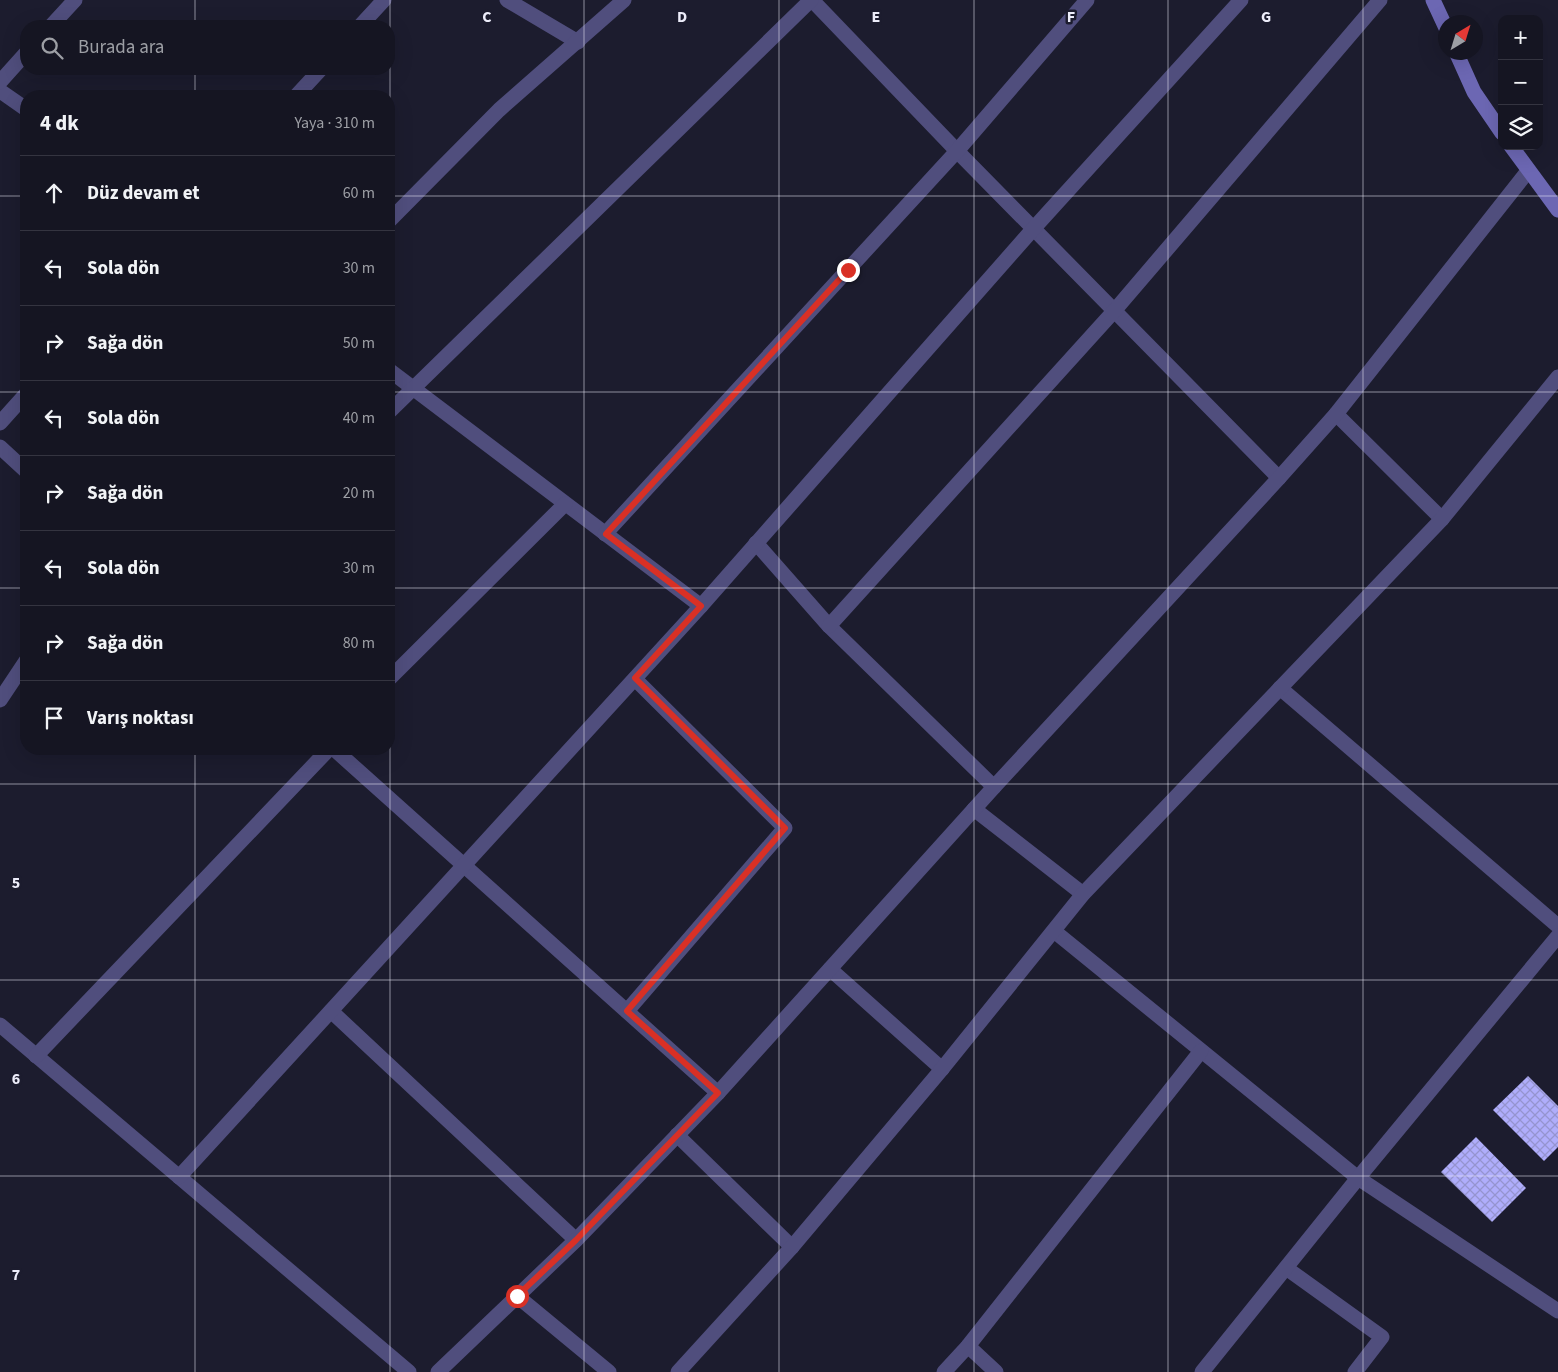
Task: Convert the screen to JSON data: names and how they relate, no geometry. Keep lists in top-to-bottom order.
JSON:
{
  "north": "top right",
  "page": {
    "map_buttons": ["+", "−"],
    "search": "Burada ara",
    "heading": ["4 dk", "Yaya · 310 m"],
    "list": [
      ["Düz devam et", "60 m"],
      ["Sola dön", "30 m"],
      ["Sağa dön", "50 m"],
      ["Sola dön", "40 m"],
      ["Sağa dön", "20 m"],
      ["Sola dön", "30 m"],
      ["Sağa dön", "80 m"],
      "Varış noktası"
    ]
  },
  "grid": {
    "columns": [
      "C",
      "D",
      "E",
      "F",
      "G"
    ],
    "rows": ["5", "6", "7"]
  }
}
